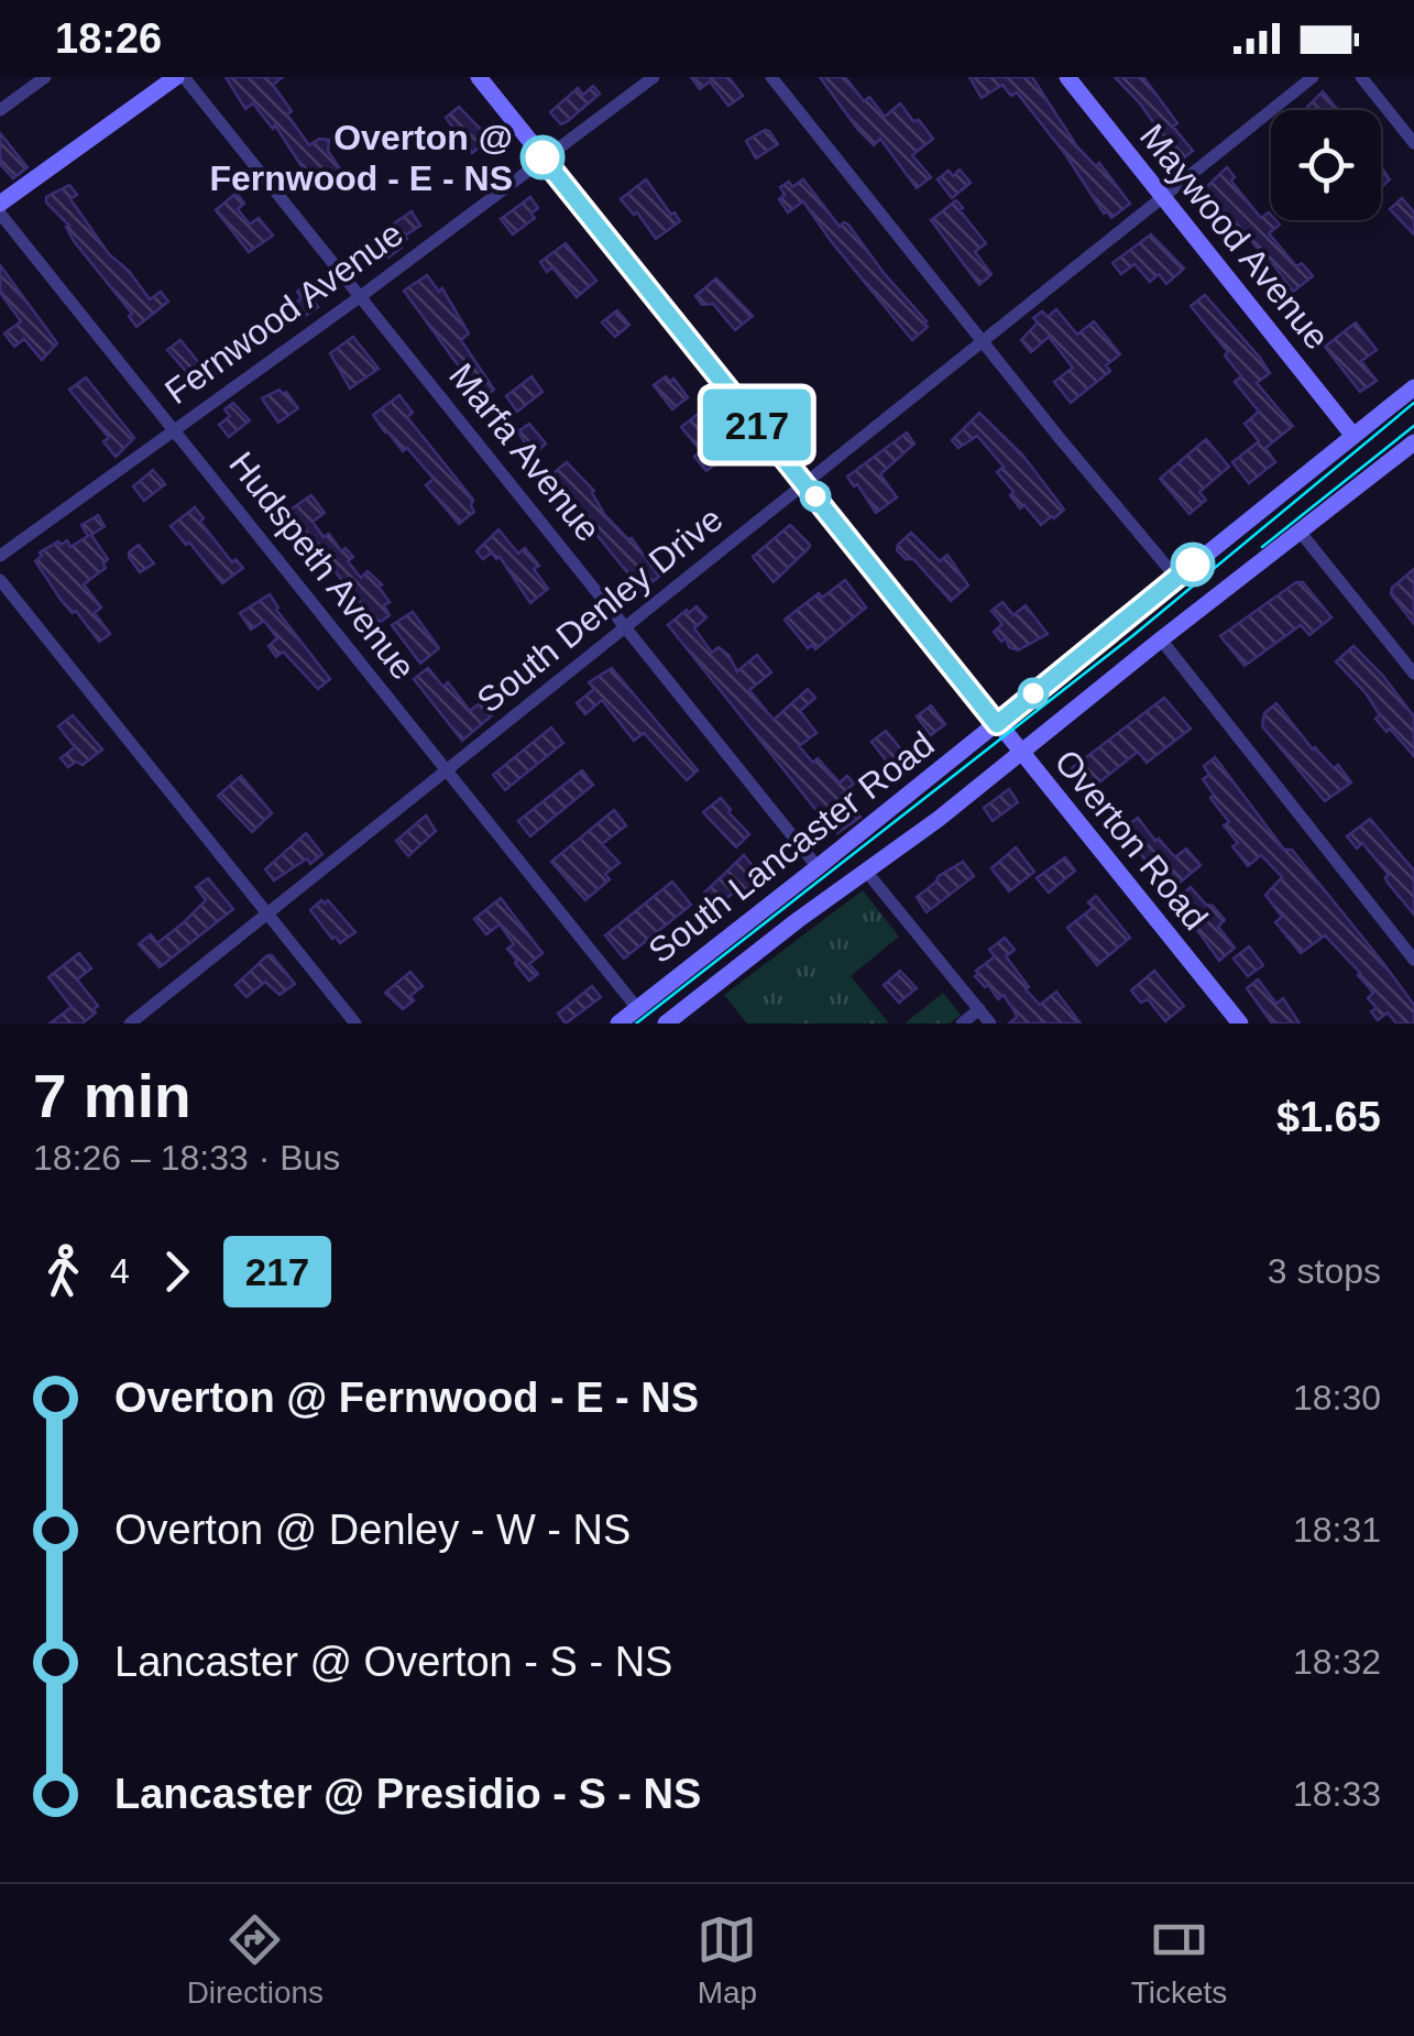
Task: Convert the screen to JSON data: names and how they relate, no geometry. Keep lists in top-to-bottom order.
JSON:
{
  "streets": {
    "main road": ["Maywood Avenue", "Overton Road", "South Lancaster Road"],
    "street": [
      "Fernwood Avenue",
      "Marfa Avenue",
      "Hudspeth Avenue",
      "South Denley Drive"
    ]
  },
  "crossings": [
    ["Maywood Avenue", "South Denley Drive"],
    ["Maywood Avenue", "South Lancaster Road"],
    ["Fernwood Avenue", "Marfa Avenue"],
    ["Fernwood Avenue", "Hudspeth Avenue"],
    ["Fernwood Avenue", "Overton Road"],
    ["Marfa Avenue", "South Denley Drive"],
    ["Marfa Avenue", "South Lancaster Road"],
    ["Hudspeth Avenue", "South Denley Drive"],
    ["Hudspeth Avenue", "South Lancaster Road"],
    ["South Denley Drive", "Overton Road"],
    ["Overton Road", "South Lancaster Road"]
  ],
  "places": ["Overton @ Fernwood - E - NS"],
  "lines": ["bus line 217"],
  "page": {
    "status": "18:26",
    "on_map": "217",
    "heading": ["7 min", "18:26 – 18:33 · Bus", "$1.65"],
    "legs": ["4", "217", "3 stops"],
    "list": [
      {
        "name": "Overton @ Fernwood - E - NS",
        "value": "18:30"
      },
      {
        "name": "Overton @ Denley - W - NS",
        "value": "18:31"
      },
      {
        "name": "Lancaster @ Overton - S - NS",
        "value": "18:32"
      },
      {
        "name": "Lancaster @ Presidio - S - NS",
        "value": "18:33"
      }
    ],
    "tabs": ["Directions", "Map", "Tickets"]
  }
}
